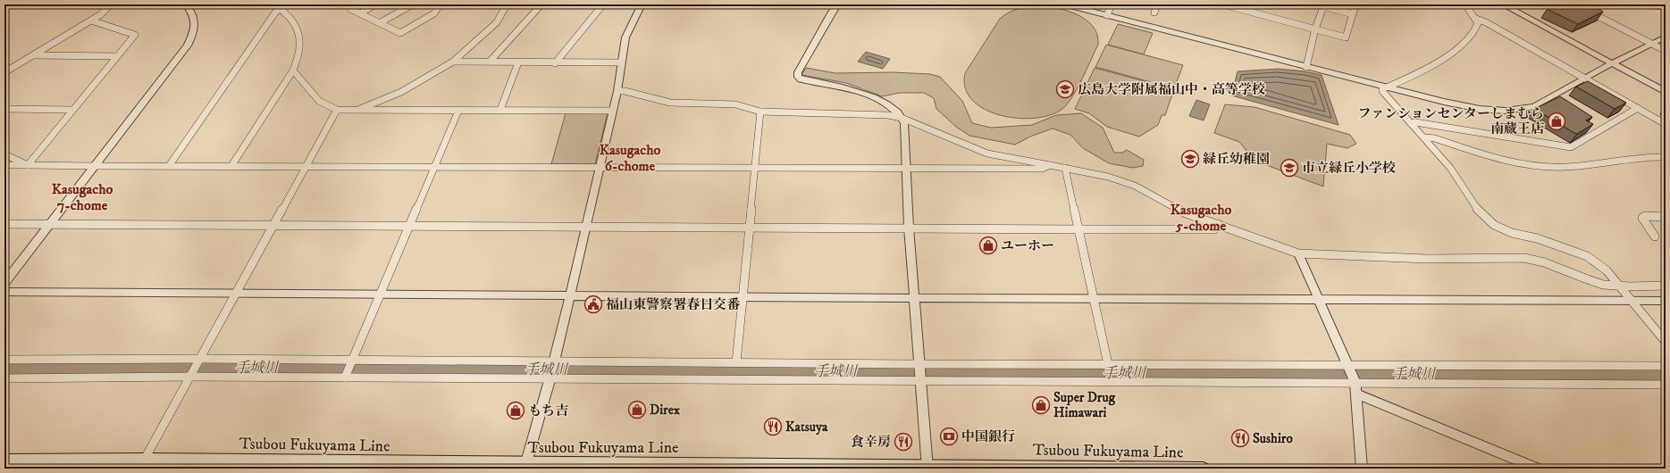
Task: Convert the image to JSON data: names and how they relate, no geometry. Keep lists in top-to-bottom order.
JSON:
{
  "streets": {
    "main road": ["Tsubou Fukuyama Line"]
  },
  "districts": ["Kasugacho 6-chome", "Kasugacho 7-chome", "Kasugacho 5-chome"],
  "water": ["手城川"],
  "places": {
    "school or university": ["広島大学附属福山中・高等学校", "緑丘幼稚園", "市立緑丘小学校"],
    "shop": [
      "ファンションセンターしまむら 南蔵王店",
      "ユーホー",
      "Super Drug Himawari",
      "Direx",
      "もち吉"
    ],
    "public building": ["福山東警察署春日交番"],
    "restaurant": ["Katsuya", "Sushiro", "食辛房"],
    "bank": ["中国銀行"]
  }
}
